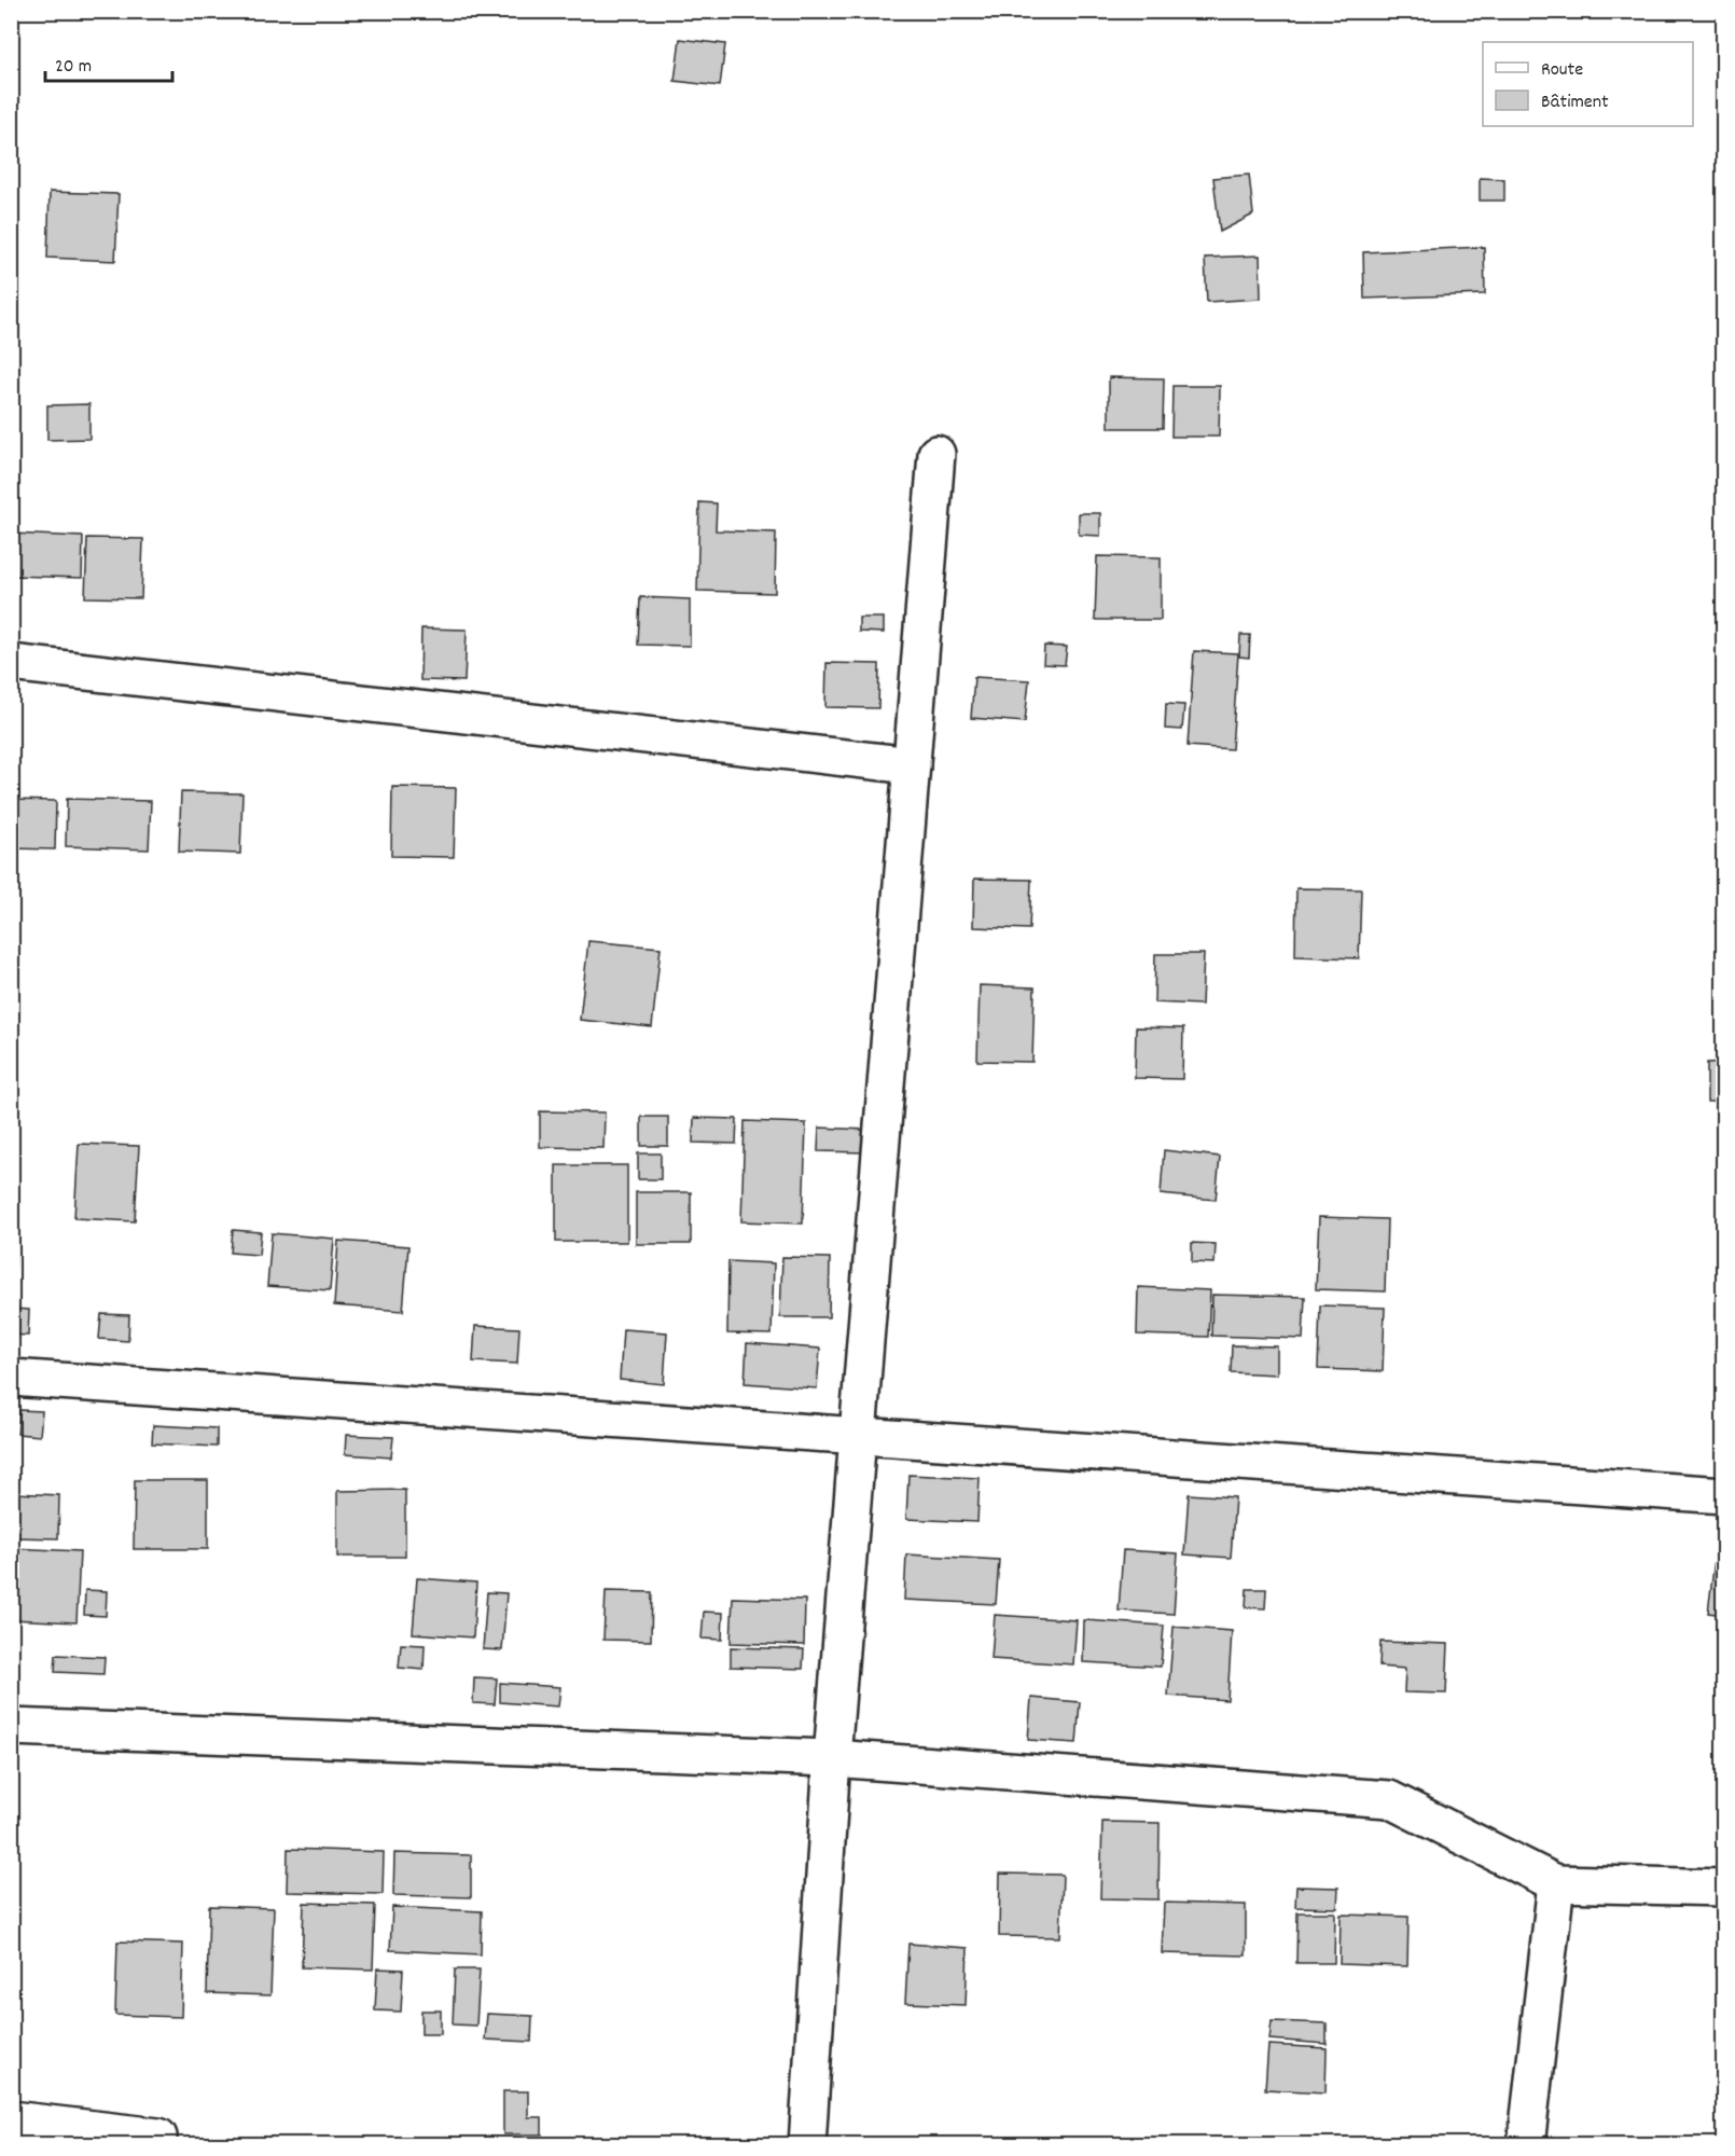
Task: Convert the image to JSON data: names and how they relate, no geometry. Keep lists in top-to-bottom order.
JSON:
{
  "legend": ["Route", "Bâtiment"],
  "scale_bar": "20 m"
}
